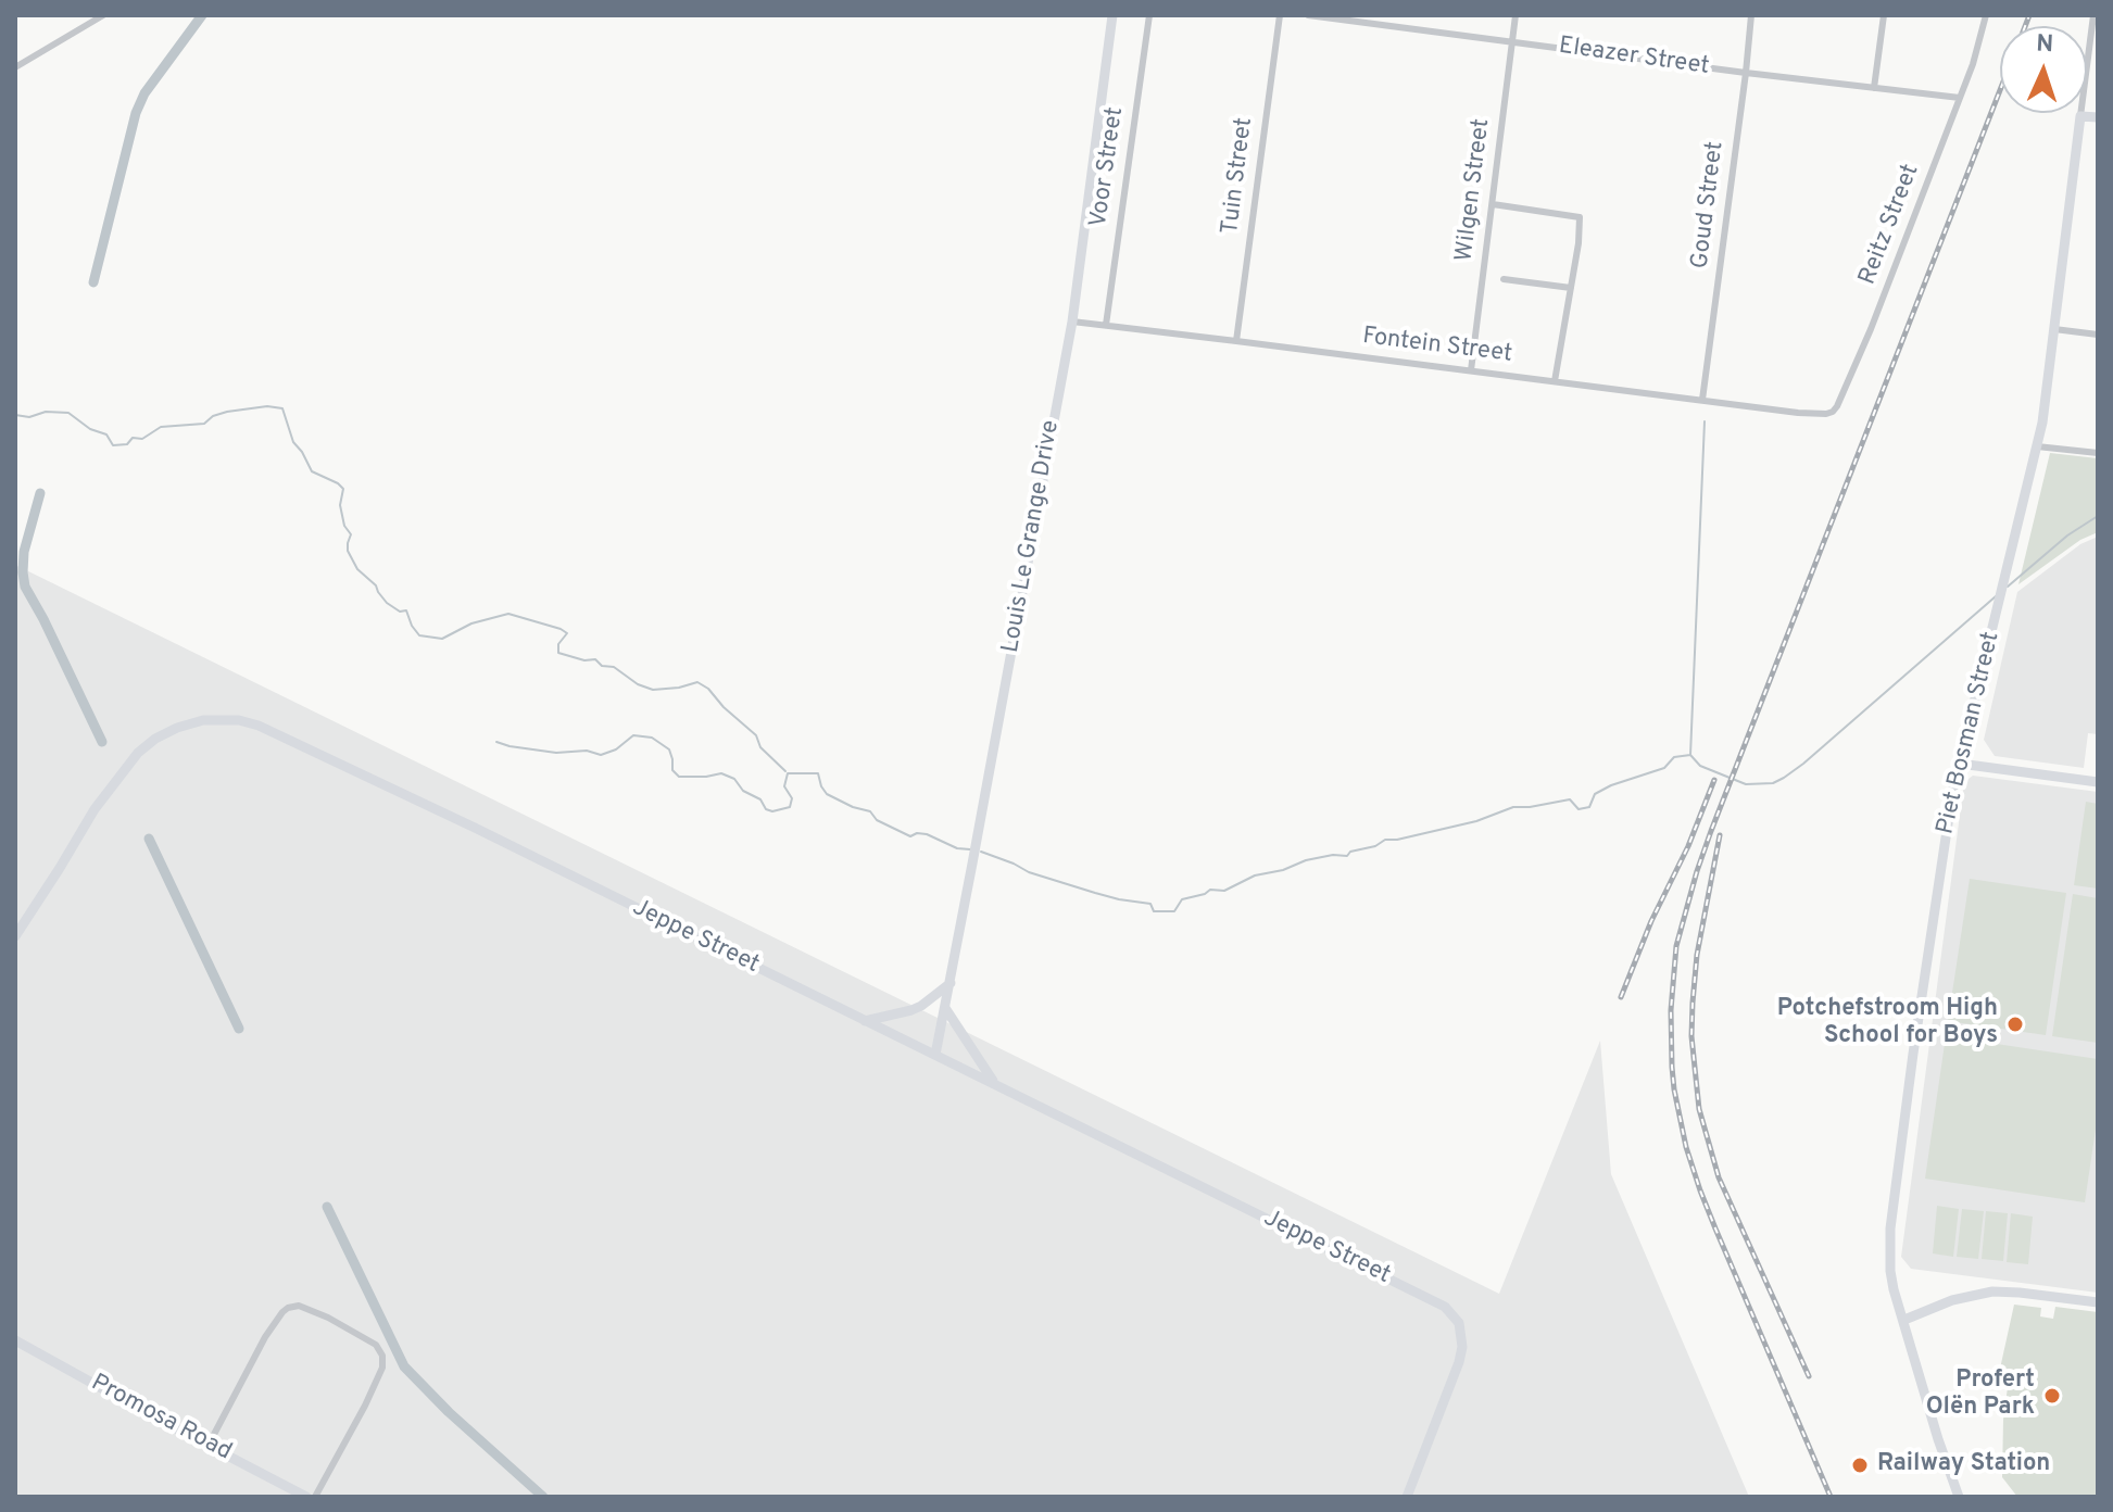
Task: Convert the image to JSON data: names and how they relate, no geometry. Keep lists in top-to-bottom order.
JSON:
{
  "streets": {
    "street": [
      "Eleazer Street",
      "Voor Street",
      "Tuin Street",
      "Wilgen Street",
      "Goud Street",
      "Reitz Street",
      "Fontein Street",
      "Louis Le Grange Drive",
      "Piet Bosman Street",
      "Jeppe Street",
      "Promosa Road"
    ]
  },
  "crossings": [
    ["Eleazer Street", "Wilgen Street"],
    ["Eleazer Street", "Goud Street"],
    ["Eleazer Street", "Reitz Street"],
    ["Voor Street", "Fontein Street"],
    ["Tuin Street", "Fontein Street"],
    ["Wilgen Street", "Fontein Street"],
    ["Goud Street", "Fontein Street"],
    ["Reitz Street", "Fontein Street"],
    ["Fontein Street", "Louis Le Grange Drive"],
    ["Louis Le Grange Drive", "Jeppe Street"]
  ],
  "places": ["Potchefstroom High School for Boys", "Profert Olën Park", "Railway Station"],
  "north": "top"
}
